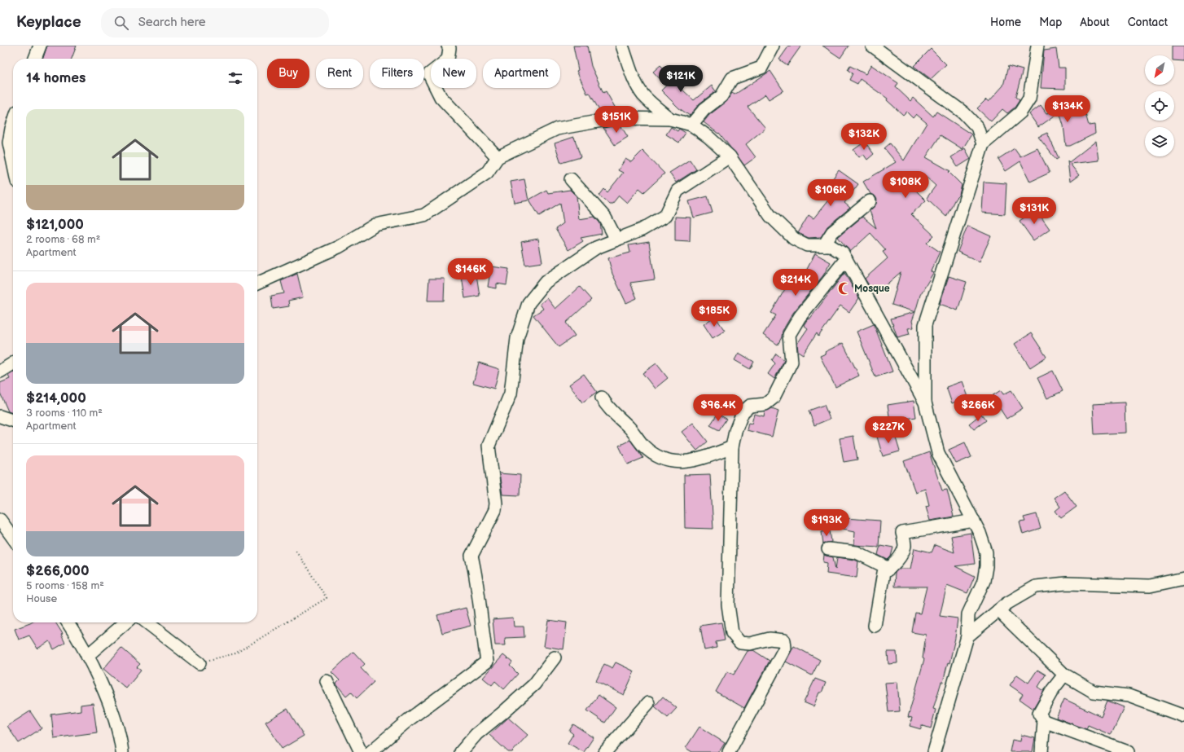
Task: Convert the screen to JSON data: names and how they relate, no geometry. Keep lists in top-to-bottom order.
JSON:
{
  "places": {
    "mosque": ["Mosque"]
  },
  "north": "bottom left",
  "page": {
    "header": "Keyplace",
    "search": "Search here",
    "nav": [
      "Home",
      "Map",
      "About",
      "Contact"
    ],
    "chip": [
      "Buy",
      "Rent",
      "Filters",
      "New",
      "Apartment"
    ],
    "heading": "14 homes",
    "price": [
      "$121K",
      "$134K",
      "$151K",
      "$132K",
      "$108K",
      "$106K",
      "$131K",
      "$146K",
      "$214K",
      "$185K",
      "$96.4K",
      "$266K",
      "$227K",
      "$193K"
    ],
    "list": [
      {
        "name": "$121,000",
        "note": "2 rooms · 68 m² · Apartment"
      },
      {
        "name": "$214,000",
        "note": "3 rooms · 110 m² · Apartment"
      },
      {
        "name": "$266,000",
        "note": "5 rooms · 158 m² · House"
      }
    ]
  }
}
